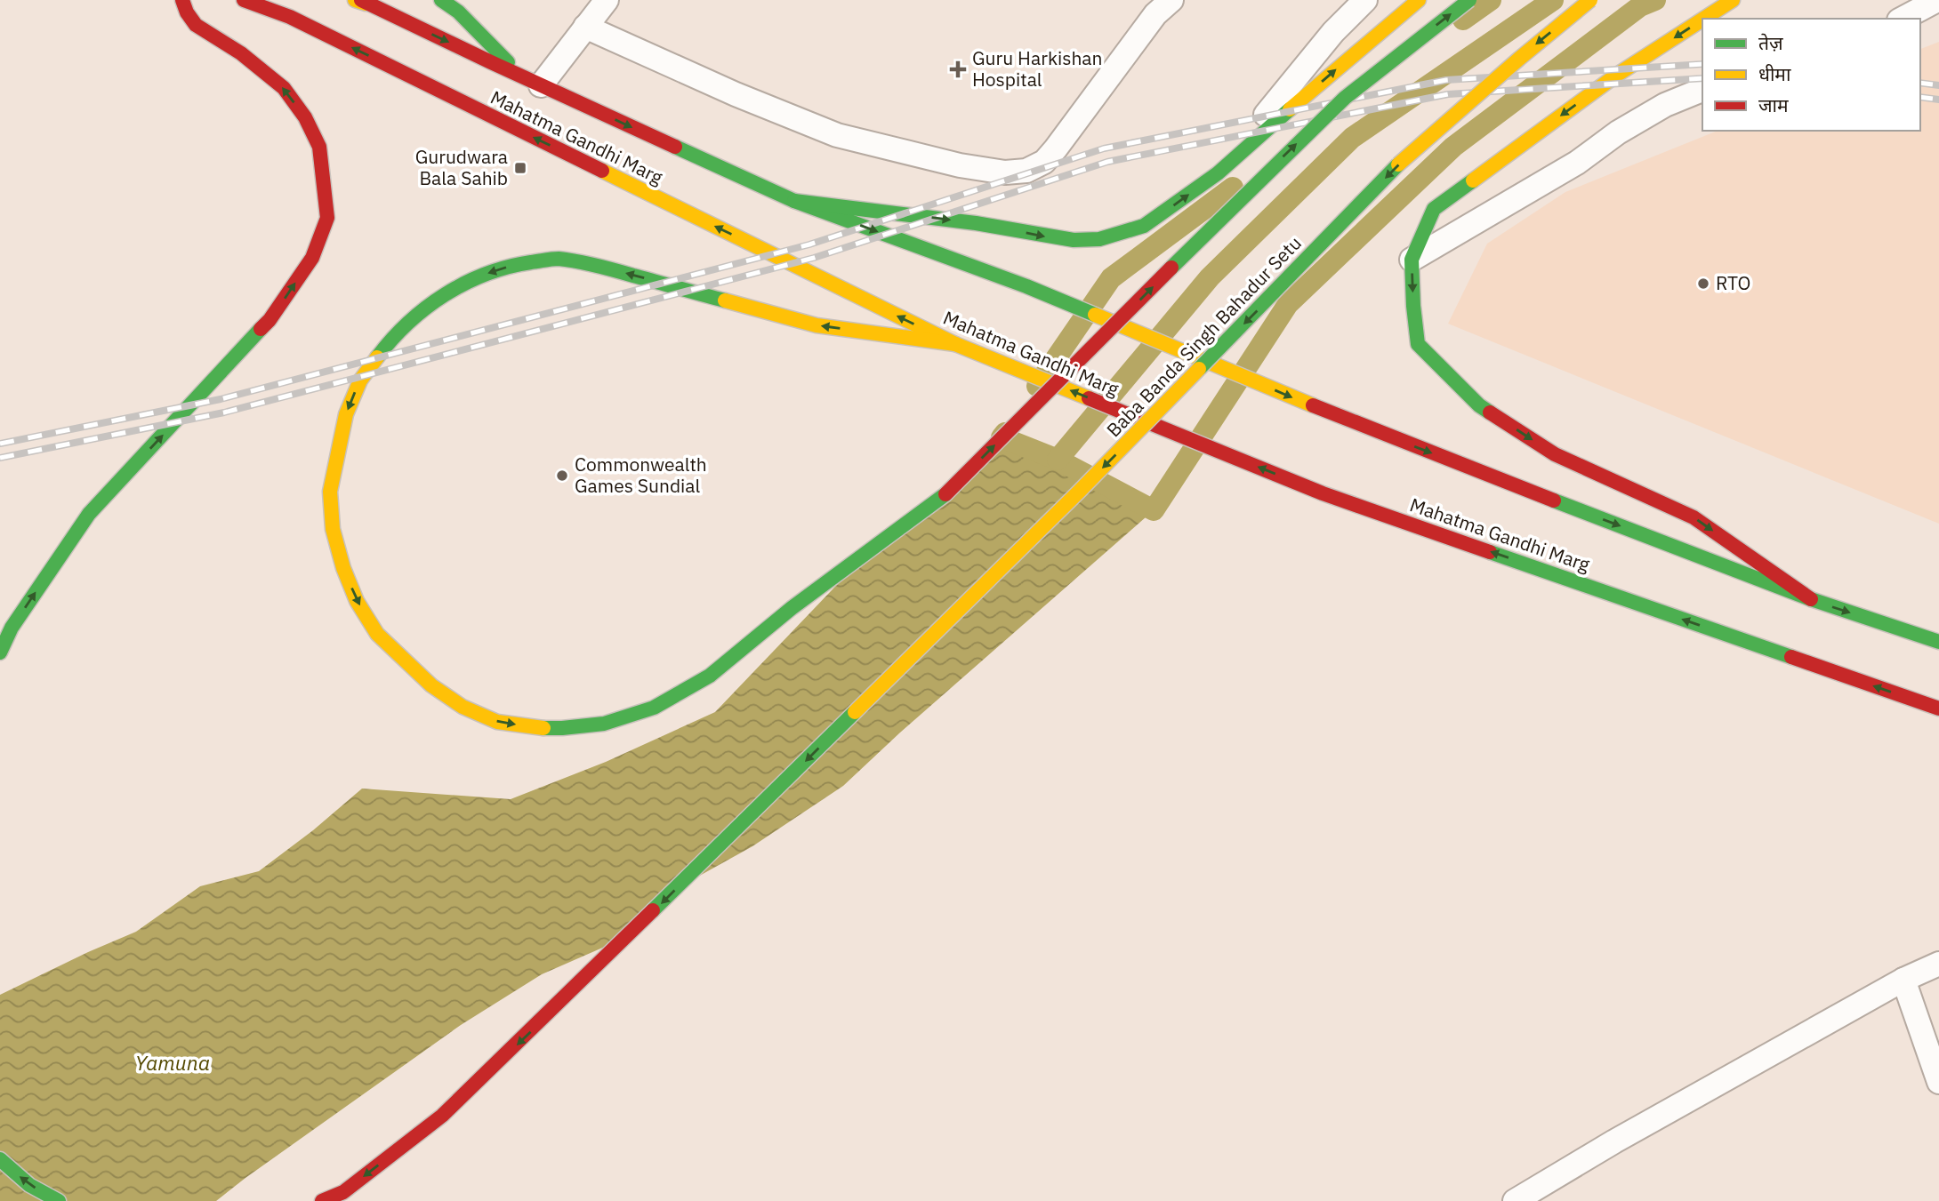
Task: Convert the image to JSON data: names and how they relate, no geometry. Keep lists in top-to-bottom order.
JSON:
{
  "streets": {
    "main road": ["Mahatma Gandhi Marg", "Baba Banda Singh Bahadur Setu"]
  },
  "water": ["Yamuna"],
  "places": {
    "health": ["Guru Harkishan Hospital"],
    "transit": ["Gurudwara Bala Sahib"],
    "other": ["RTO", "Commonwealth Games Sundial"]
  },
  "legend": ["तेज़", "धीमा", "जाम"]
}
